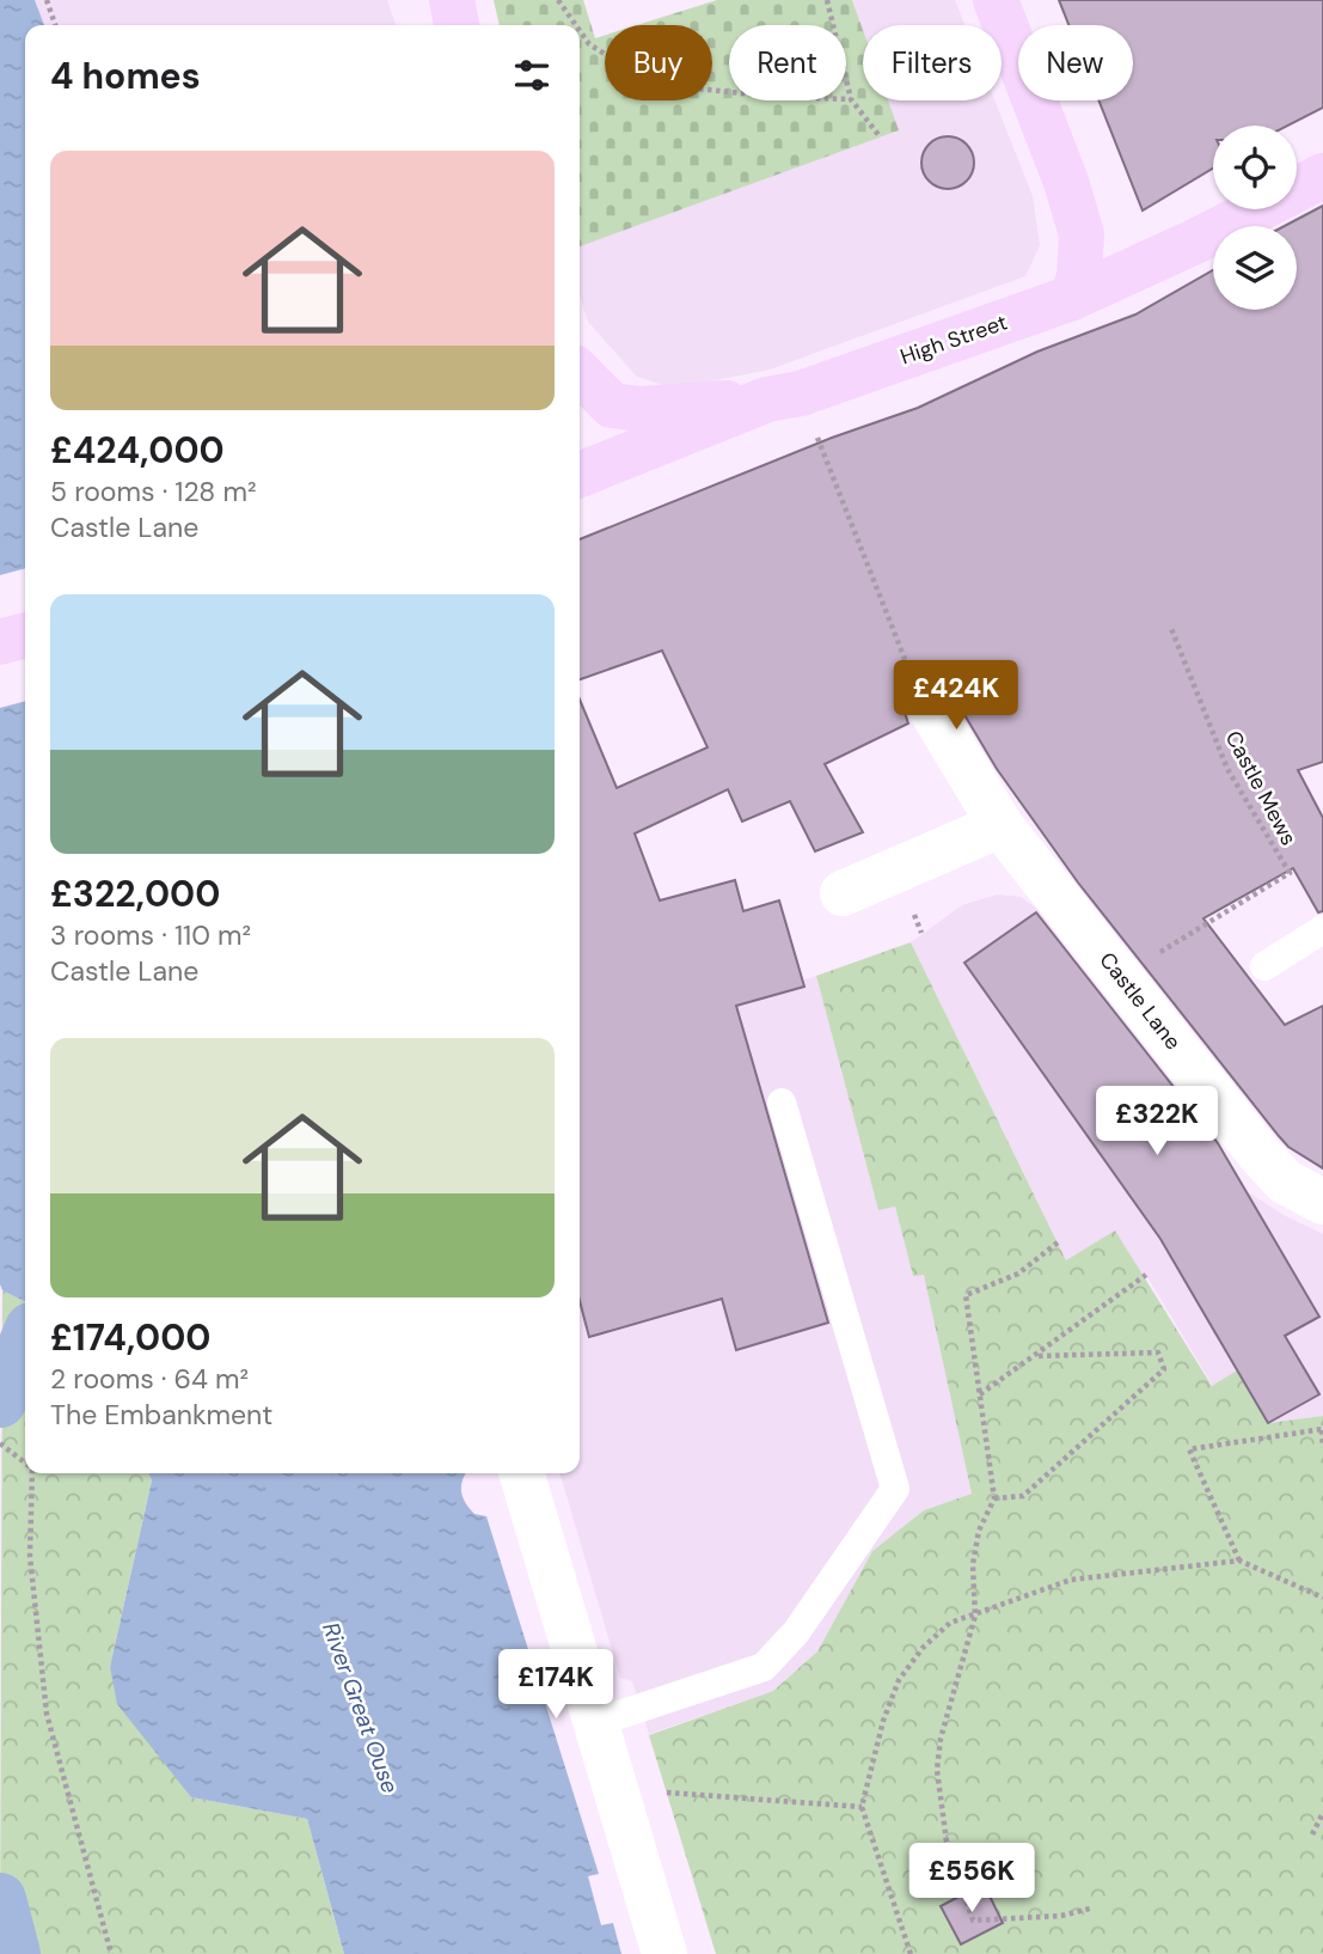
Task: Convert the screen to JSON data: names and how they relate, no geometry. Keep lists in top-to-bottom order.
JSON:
{
  "streets": {
    "main road": ["High Street"],
    "street": ["Castle Lane"],
    "path": ["Castle Mews"]
  },
  "crossings": [
    ["Castle Mews", "Castle Lane"]
  ],
  "water": ["River Great Ouse"],
  "page": {
    "chip": [
      "Buy",
      "Rent",
      "Filters",
      "New"
    ],
    "heading": "4 homes",
    "list": [
      {
        "name": "£424,000",
        "note": "5 rooms · 128 m² · Castle Lane"
      },
      {
        "name": "£322,000",
        "note": "3 rooms · 110 m² · Castle Lane"
      },
      {
        "name": "£174,000",
        "note": "2 rooms · 64 m² · The Embankment"
      }
    ],
    "price": [
      "£424K",
      "£322K",
      "£174K",
      "£556K"
    ]
  }
}
